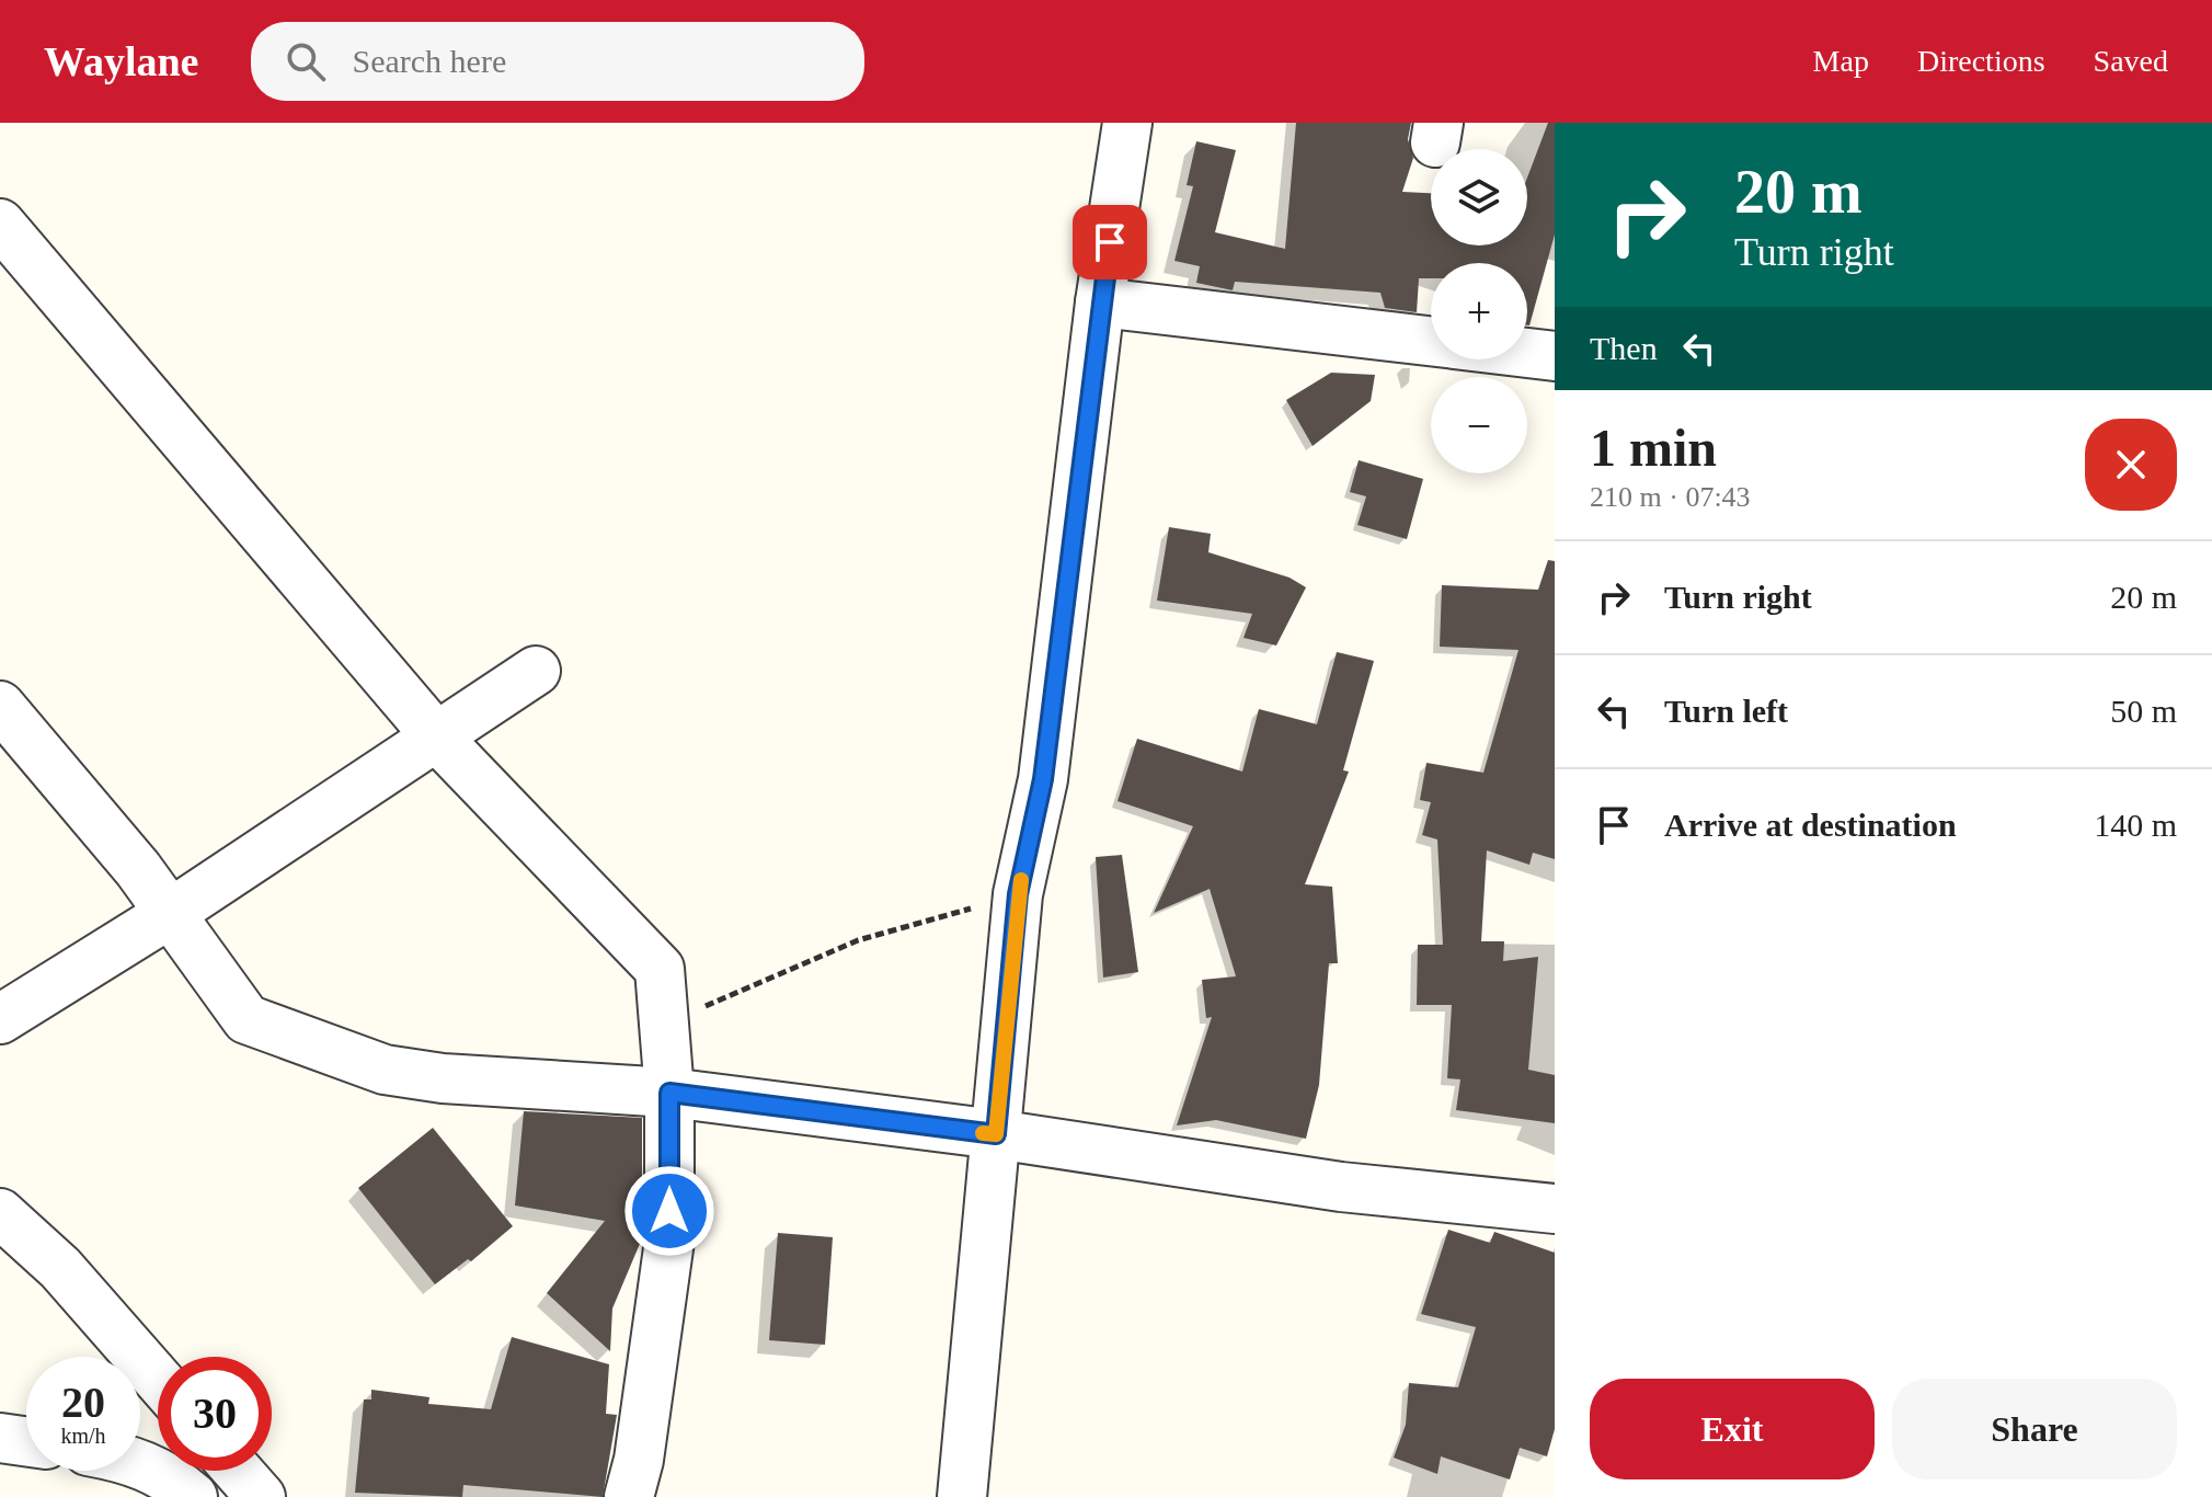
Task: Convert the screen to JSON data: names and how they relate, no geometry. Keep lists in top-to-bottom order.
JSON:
{
  "page": {
    "header": "Waylane",
    "search": "Search here",
    "nav": ["Map", "Directions", "Saved"],
    "turn": ["20 m", "Turn right"],
    "map_buttons": ["+", "−"],
    "then": "Then",
    "heading": ["1 min", "210 m · 07:43"],
    "list": [
      {
        "name": "Turn right",
        "value": "20 m"
      },
      {
        "name": "Turn left",
        "value": "50 m"
      },
      {
        "name": "Arrive at destination",
        "value": "140 m"
      }
    ],
    "speed": "20 km/h",
    "limit": "30",
    "buttons": ["Exit", "Share"]
  }
}
